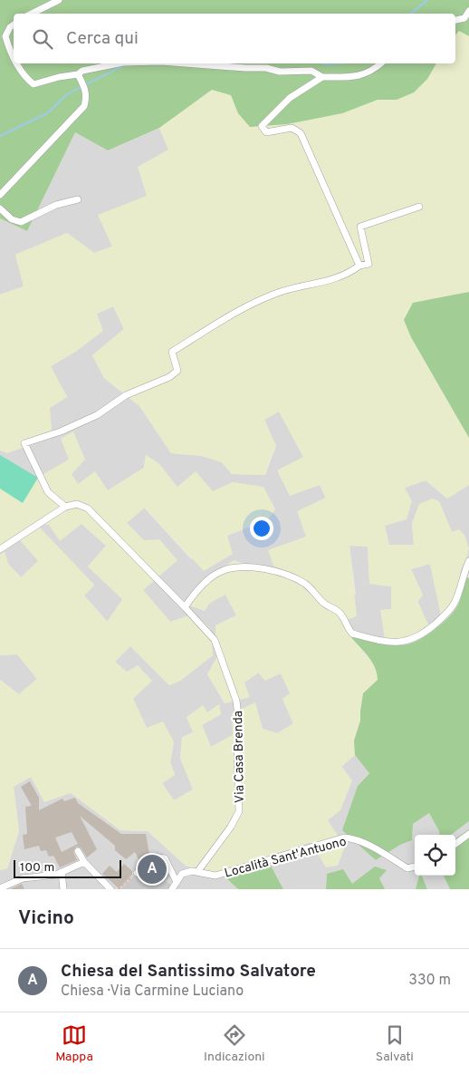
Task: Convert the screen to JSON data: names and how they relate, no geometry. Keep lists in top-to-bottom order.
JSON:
{
  "streets": {
    "street": ["Via Casa Brenda", "Località Sant'Antuono"]
  },
  "crossings": [
    ["Via Casa Brenda", "Località Sant'Antuono"]
  ],
  "scale_bar": "100 m",
  "page": {
    "search": "Cerca qui",
    "pins": "A",
    "scale": "100 m",
    "heading": "Vicino",
    "list": [
      {
        "mark": "A",
        "name": "Chiesa del Santissimo Salvatore",
        "note": "Chiesa · Via Carmine Luciano",
        "value": "330 m"
      }
    ],
    "nav": ["Mappa", "Indicazioni", "Salvati"]
  }
}
